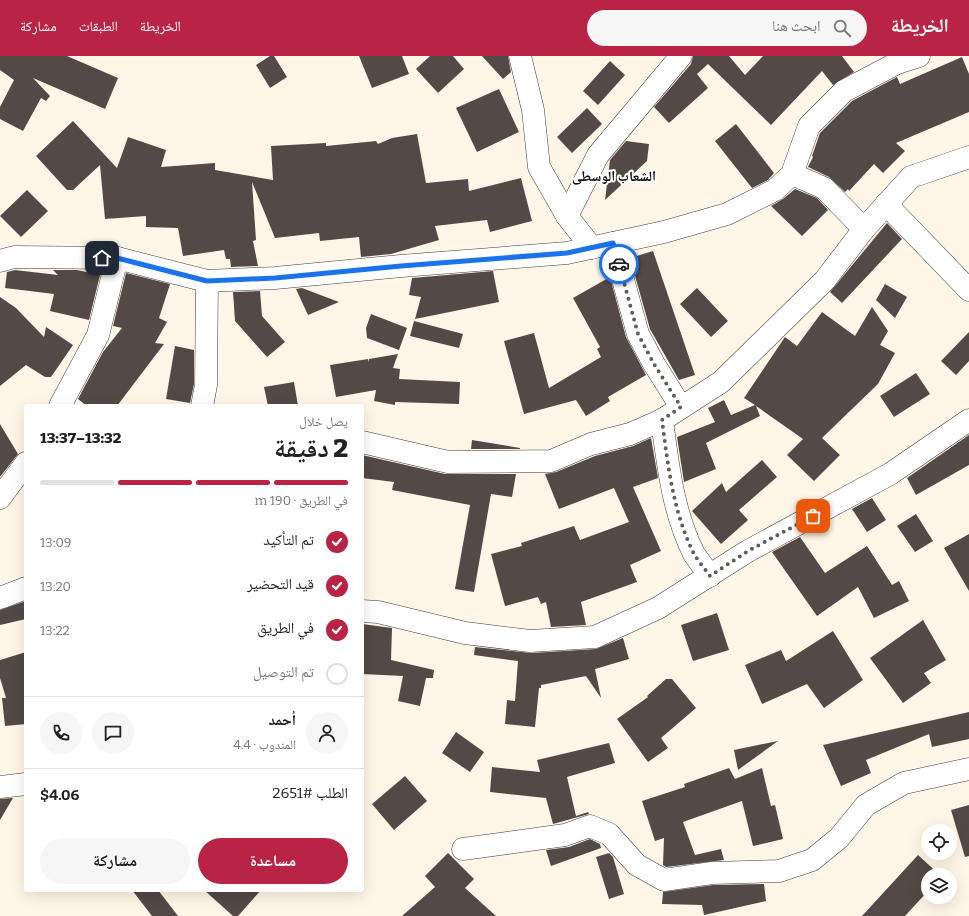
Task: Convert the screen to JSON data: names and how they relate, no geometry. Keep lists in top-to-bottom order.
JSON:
{
  "districts": ["الشعاب الوسطى"],
  "page": {
    "header": "الخريطة",
    "search": "ابحث هنا",
    "nav": ["الخريطة", "الطبقات", "مشاركة"],
    "heading": ["2 دقيقة", "يصل خلال", "13:32–13:37"],
    "panel": [
      "أحمد",
      "المندوب · 4.4",
      "الطلب #2651",
      "$4.06"
    ],
    "bar": "في الطريق · 190 m",
    "list": [
      ["تم التأكيد", "13:09"],
      ["قيد التحضير", "13:20"],
      ["في الطريق", "13:22"],
      "تم التوصيل"
    ],
    "buttons": ["مساعدة", "مشاركة"]
  }
}
